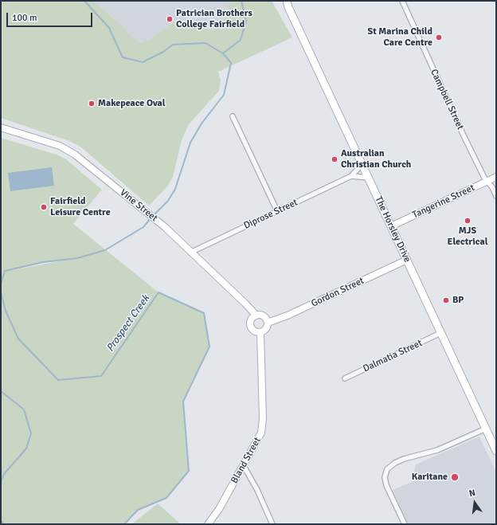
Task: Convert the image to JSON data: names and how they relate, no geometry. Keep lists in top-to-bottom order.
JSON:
{
  "streets": {
    "main road": [
      "Tangerine Street",
      "Vine Street",
      "The Horsley Drive",
      "Gordon Street",
      "Bland Street"
    ],
    "street": ["Campbell Street", "Diprose Street", "Dalmatia Street"]
  },
  "crossings": [
    ["Campbell Street", "Tangerine Street"],
    ["Tangerine Street", "The Horsley Drive"],
    ["Vine Street", "Diprose Street"],
    ["Vine Street", "Gordon Street"],
    ["Vine Street", "Bland Street"],
    ["The Horsley Drive", "Gordon Street"],
    ["The Horsley Drive", "Dalmatia Street"],
    ["Gordon Street", "Bland Street"]
  ],
  "water": ["Prospect Creek"],
  "places": [
    "Patrician Brothers College Fairfield",
    "St Marina Child Care Centre",
    "Makepeace Oval",
    "Australian Christian Church",
    "Fairfield Leisure Centre",
    "MJS Electrical",
    "BP",
    "Karitane"
  ],
  "scale_bar": "100 m",
  "north": "top"
}
